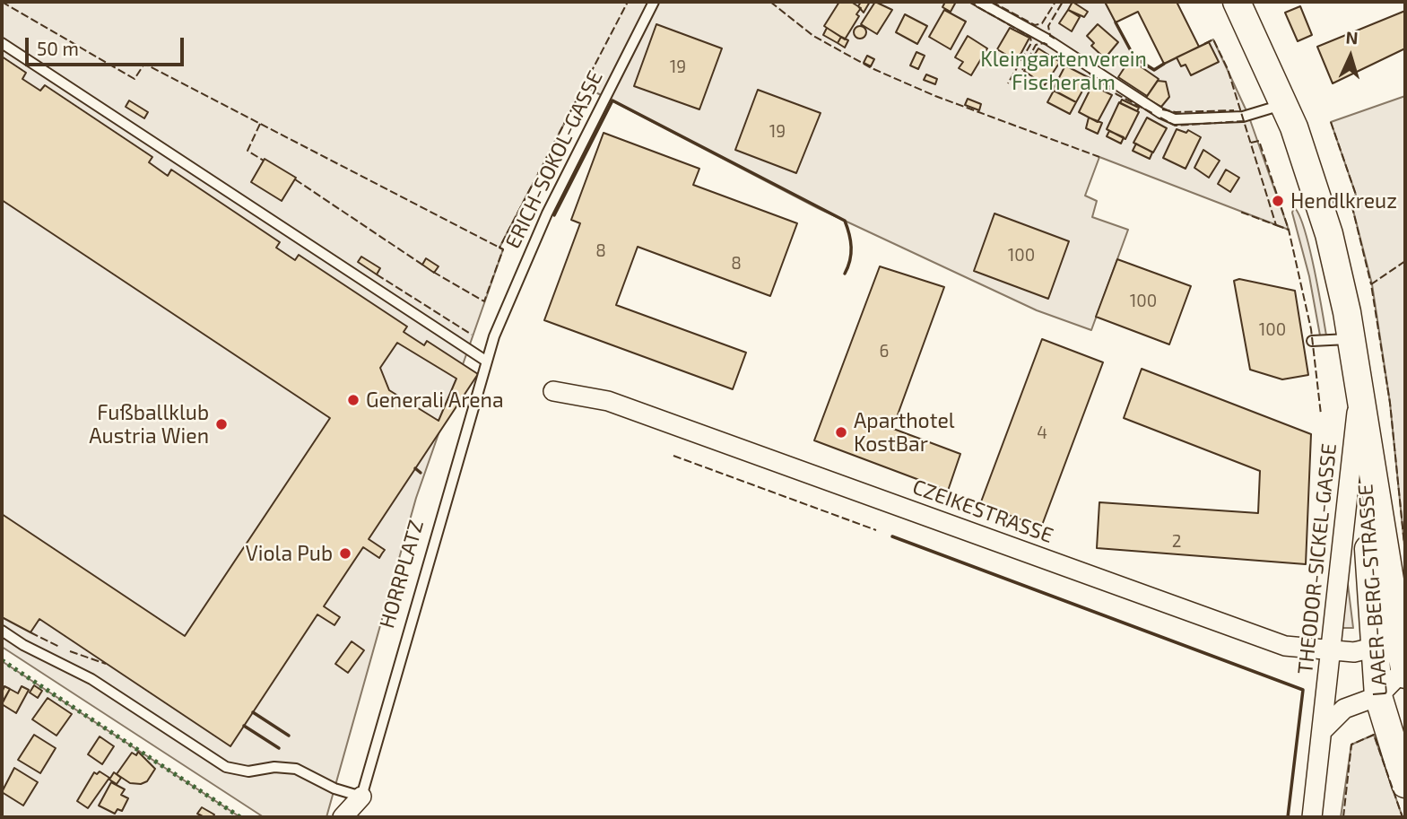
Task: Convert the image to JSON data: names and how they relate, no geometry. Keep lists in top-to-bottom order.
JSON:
{
  "streets": {
    "main road": ["LAAER-BERG-STRASSE"],
    "street": ["CZEIKESTRASSE", "THEODOR-SICKEL-GASSE", "HORRPLATZ"],
    "lane": ["ERICH-SOKOL-GASSE"]
  },
  "crossings": [
    ["ERICH-SOKOL-GASSE", "HORRPLATZ"],
    ["CZEIKESTRASSE", "THEODOR-SICKEL-GASSE"],
    ["CZEIKESTRASSE", "LAAER-BERG-STRASSE"],
    ["THEODOR-SICKEL-GASSE", "LAAER-BERG-STRASSE"]
  ],
  "parks": ["Kleingartenverein Fischeralm"],
  "places": [
    "Hendlkreuz",
    "Generali Arena",
    "Fußballklub Austria Wien",
    "Aparthotel KostBar",
    "Viola Pub"
  ],
  "house_numbers": [
    "19",
    "19",
    "8",
    "100",
    "8",
    "100",
    "100",
    "6",
    "4",
    "2"
  ],
  "scale_bar": "50 m",
  "north": "top"
}
